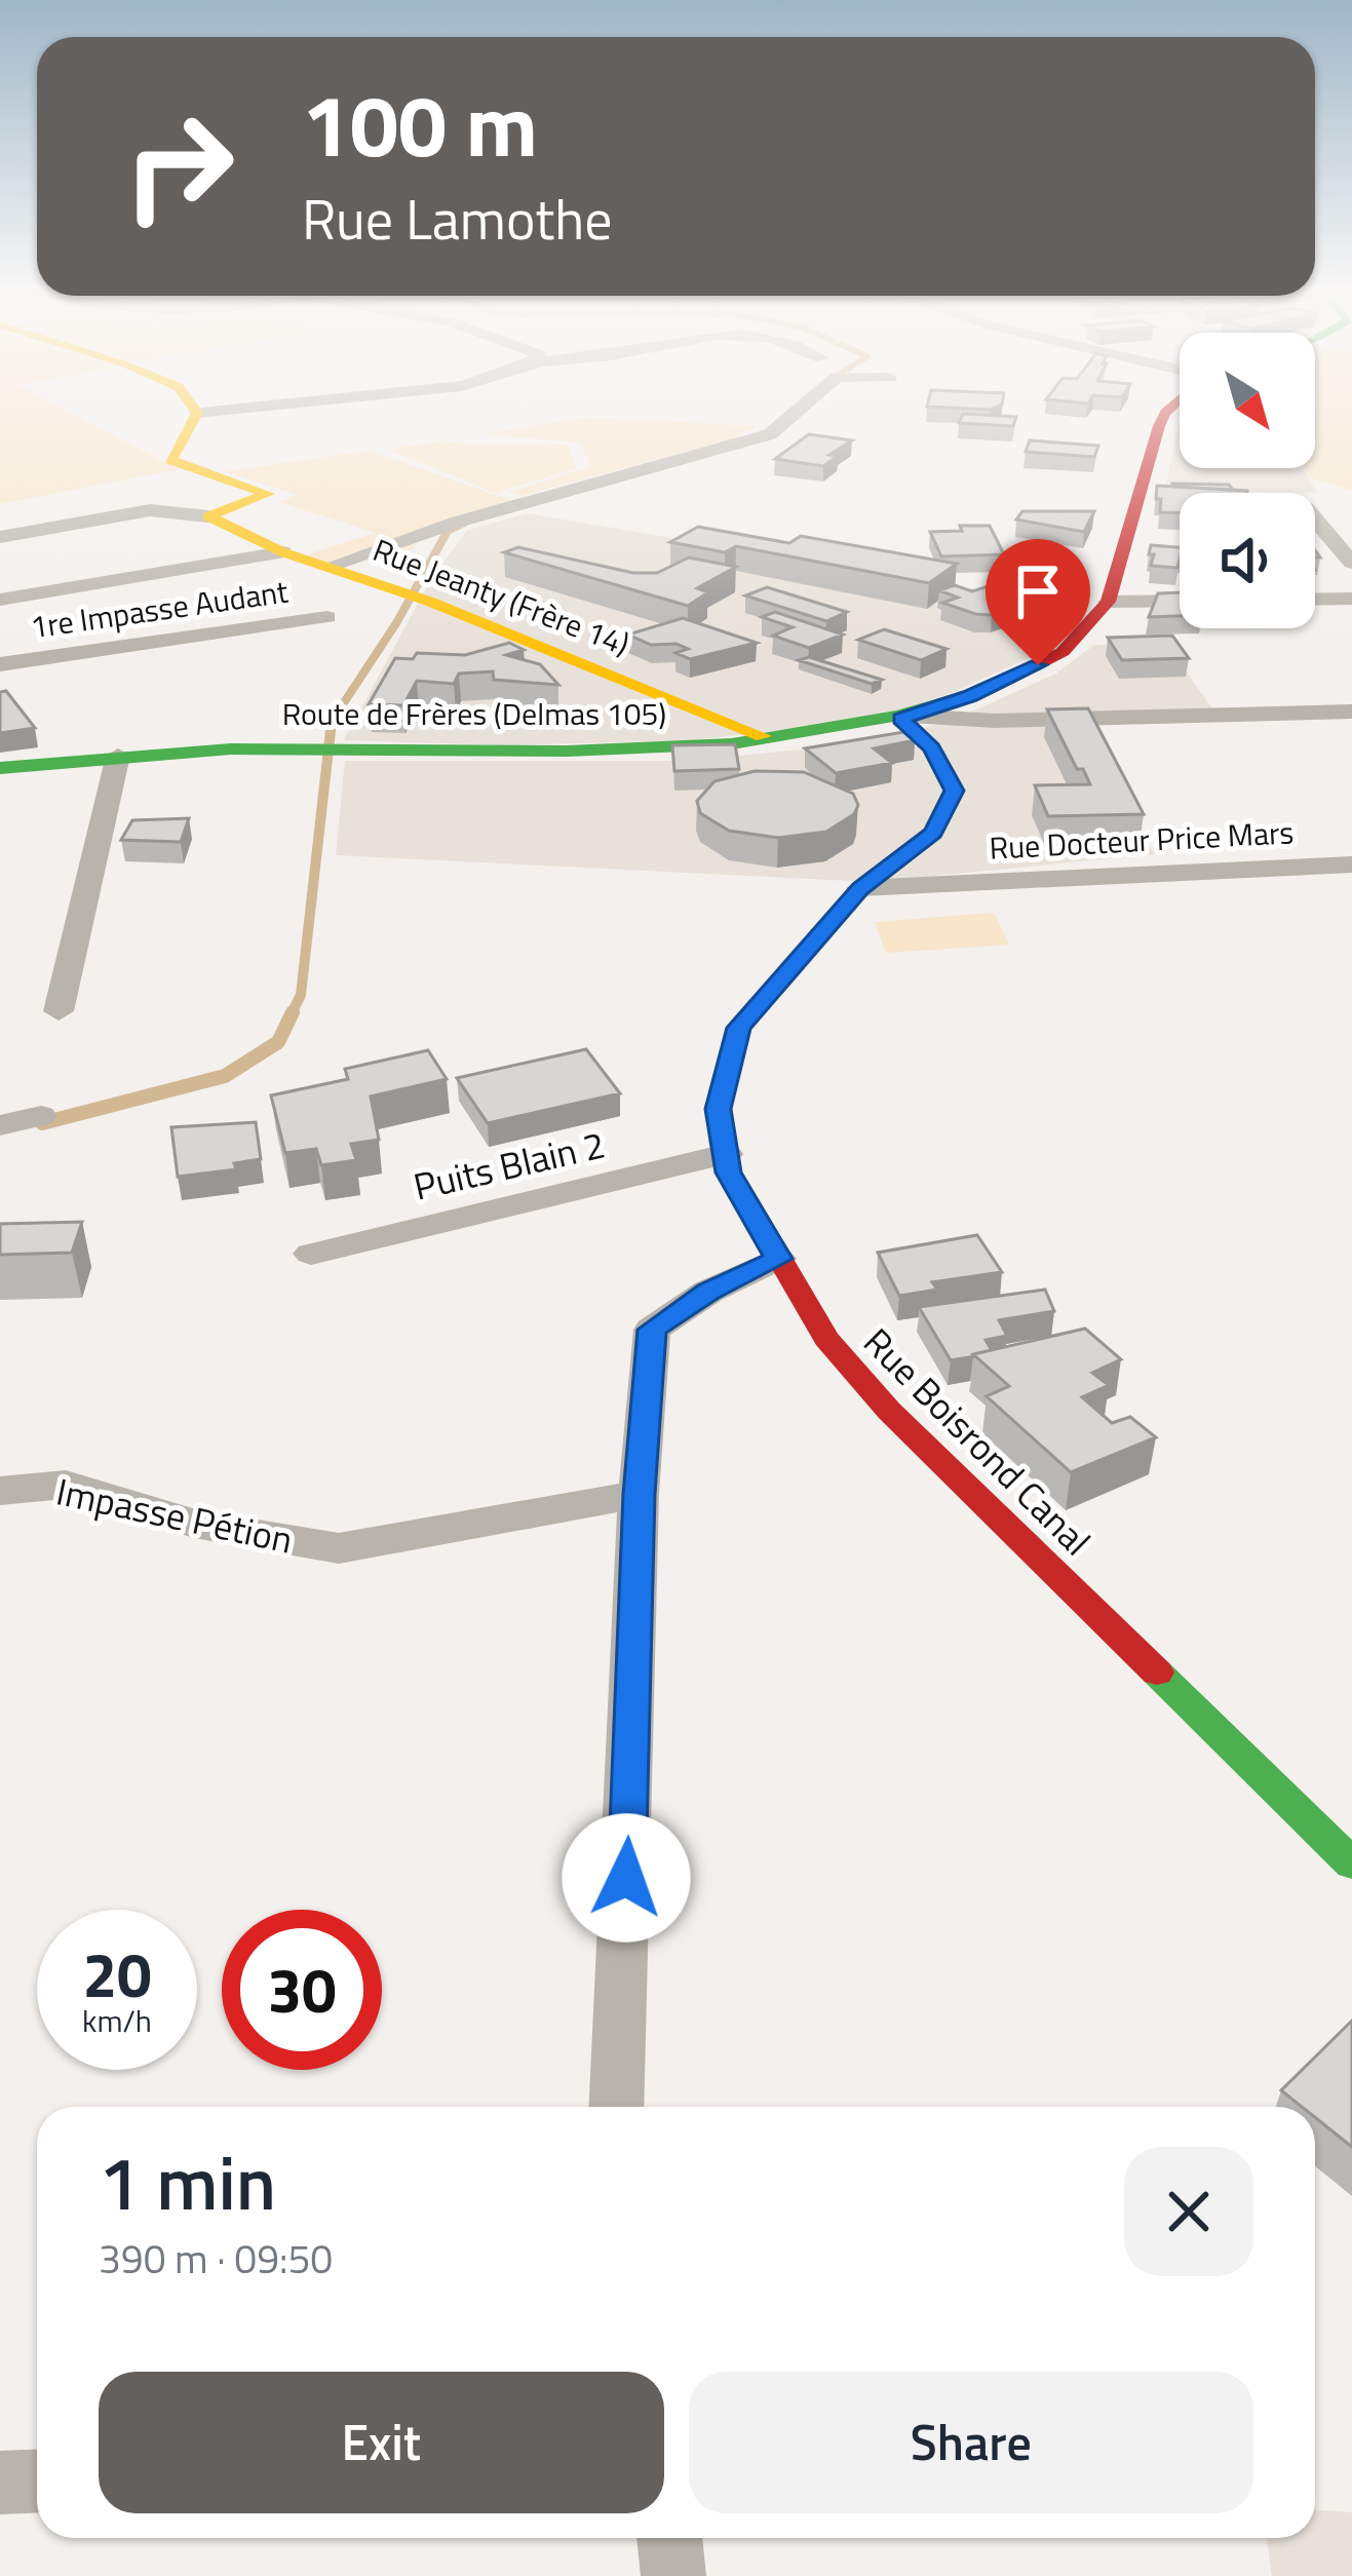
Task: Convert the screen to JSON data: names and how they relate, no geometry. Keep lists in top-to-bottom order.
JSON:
{
  "streets": {
    "street": [
      "Rue Jeanty (Frère 14)",
      "1re Impasse Audant",
      "Route de Frères (Delmas 105)",
      "Rue Docteur Price Mars",
      "Puits Blain 2",
      "Rue Boisrond Canal",
      "Impasse Pétion"
    ]
  },
  "crossings": [
    ["Rue Jeanty (Frère 14)", "Route de Frères (Delmas 105)"],
    ["Route de Frères (Delmas 105)", "Rue Boisrond Canal"],
    ["Rue Docteur Price Mars", "Rue Boisrond Canal"],
    ["Puits Blain 2", "Rue Boisrond Canal"]
  ],
  "north": "bottom right",
  "page": {
    "turn": ["100 m", "Rue Lamothe"],
    "speed": "20 km/h",
    "limit": "30",
    "heading": ["1 min", "390 m · 09:50"],
    "buttons": ["Exit", "Share"]
  }
}
